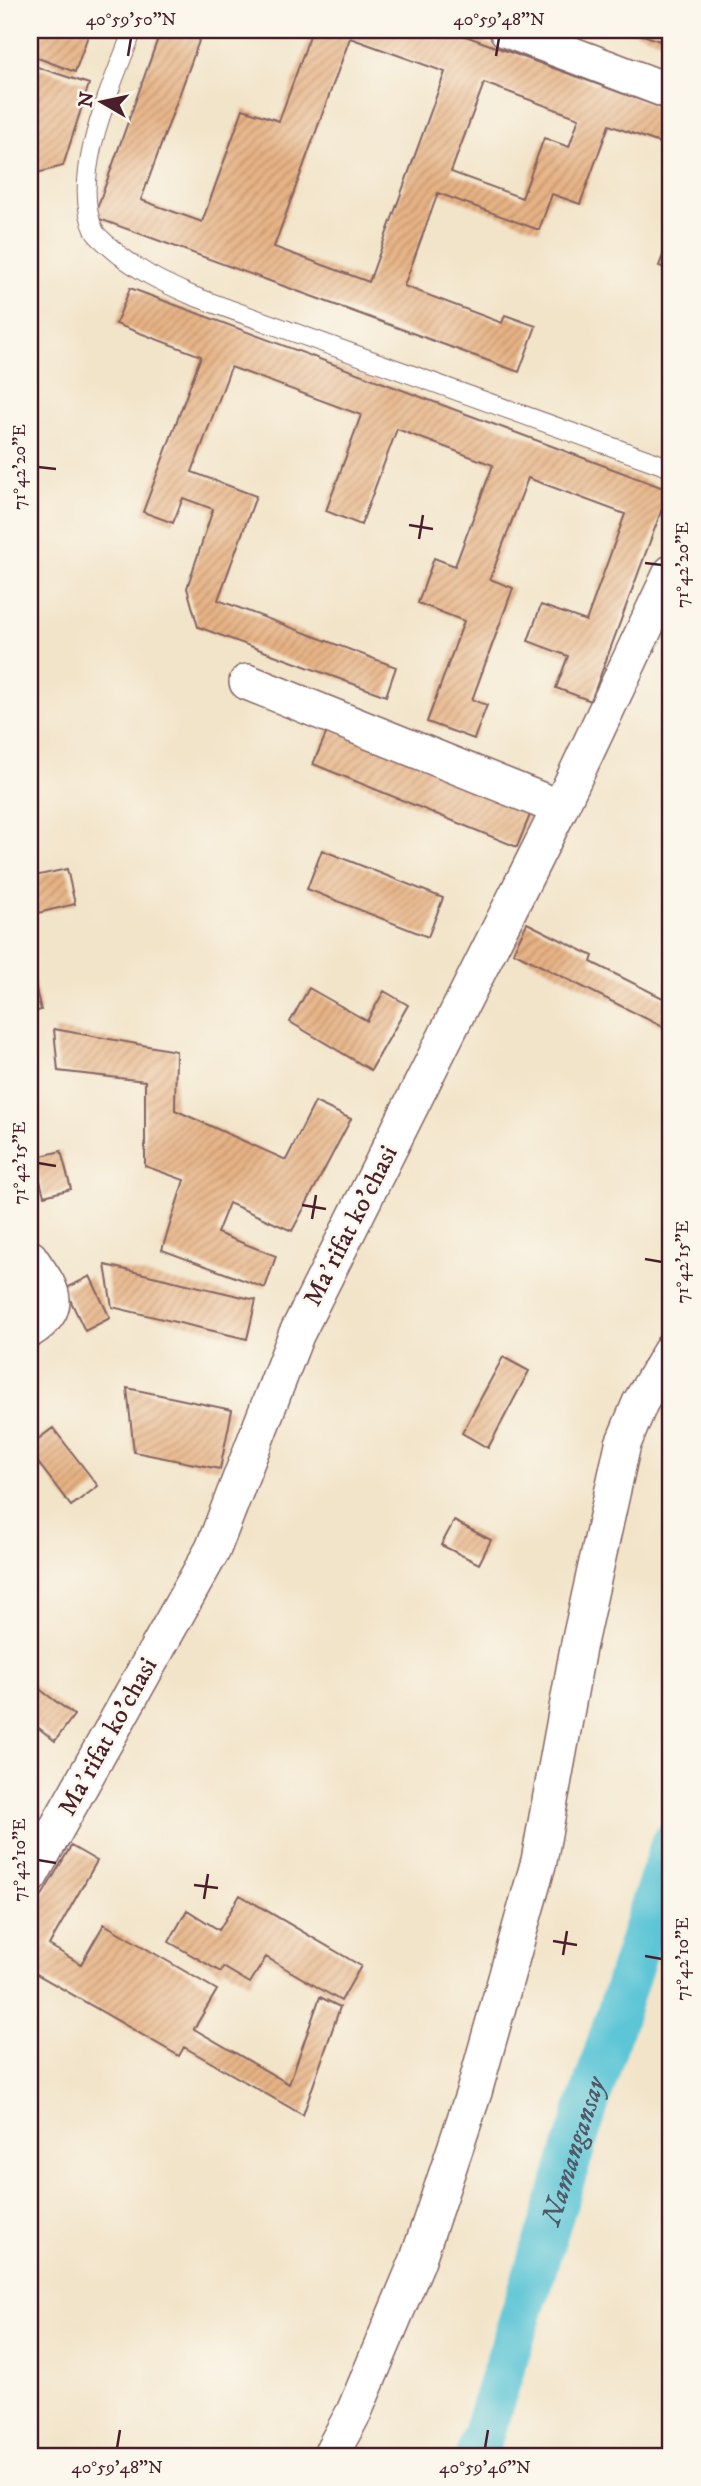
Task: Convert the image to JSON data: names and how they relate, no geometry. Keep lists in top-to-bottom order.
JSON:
{
  "streets": {
    "street": ["Maʼrifat ko'chasi"]
  },
  "water": ["Namangansay"],
  "north": "left",
  "coordinates": [
    "40°59'50\"N",
    "40°59'48\"N",
    "71°42'20\"E",
    "71°42'15\"E",
    "71°42'10\"E",
    "40°59'46\"N"
  ]
}
